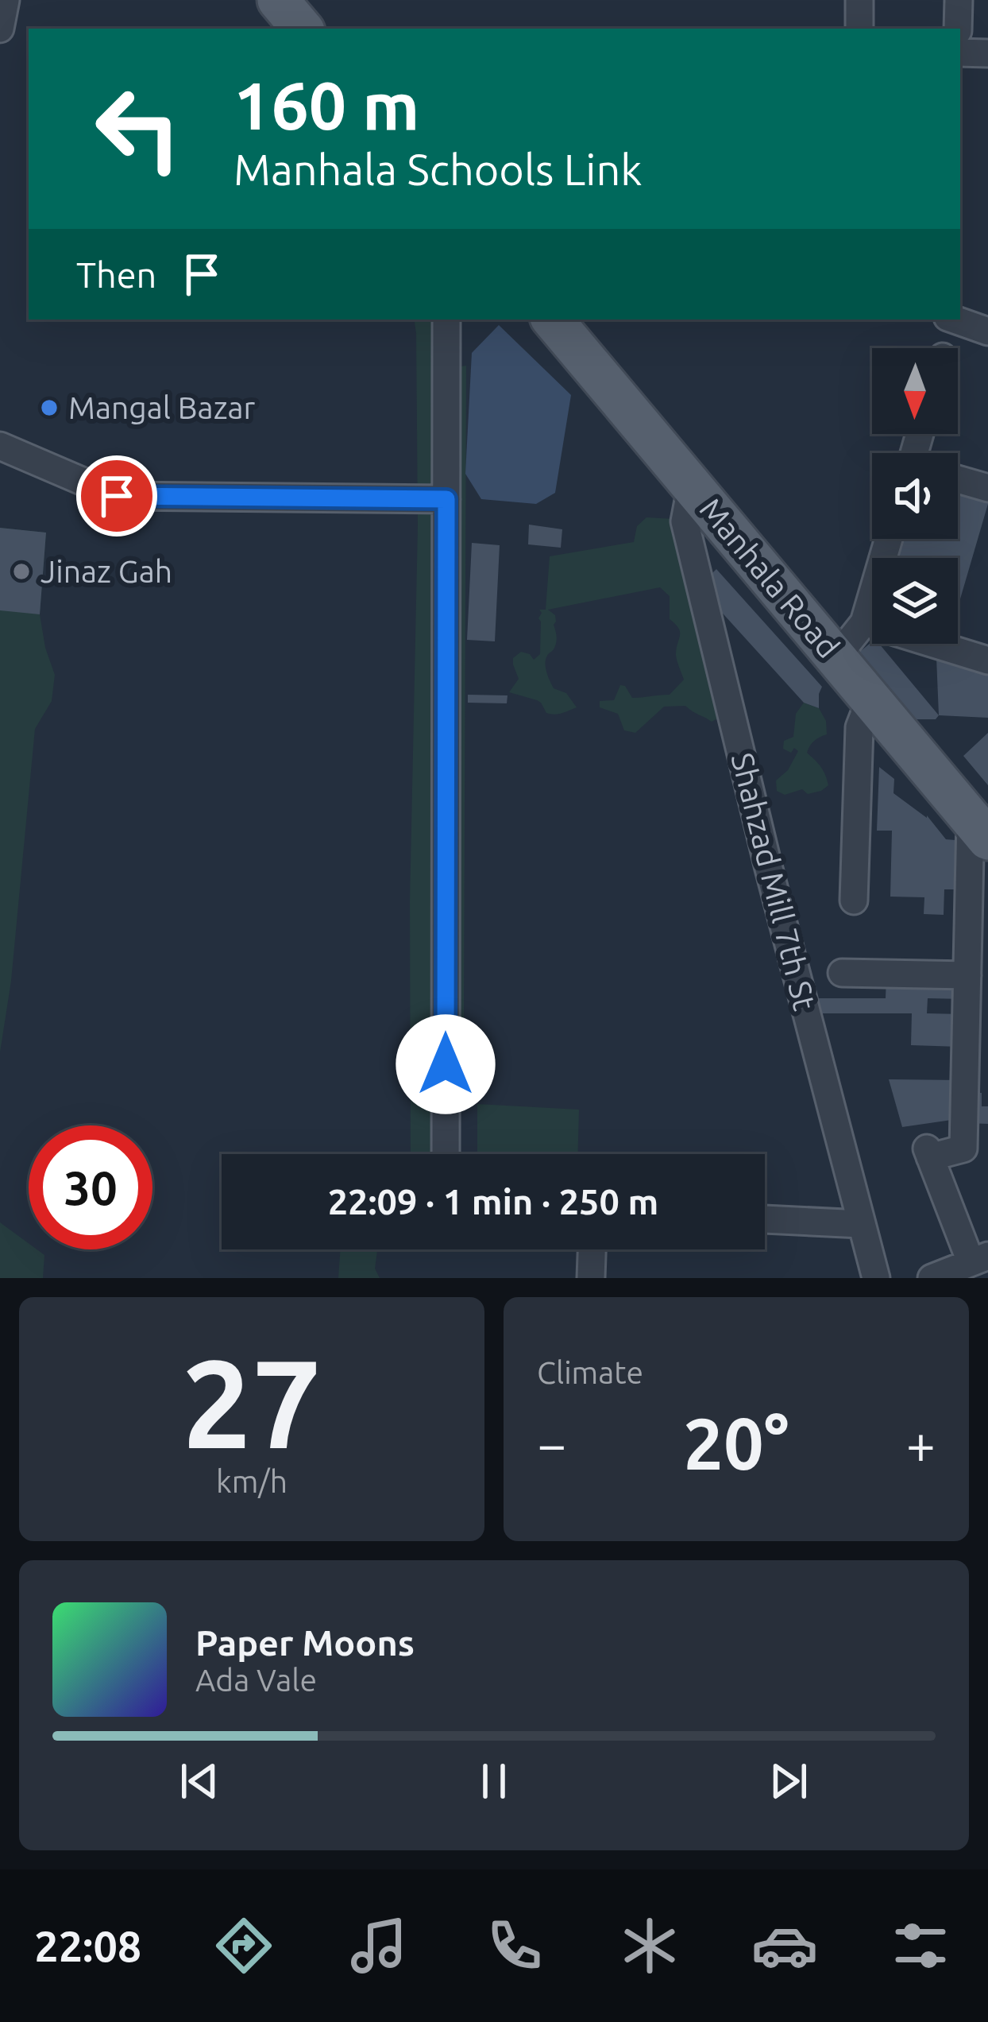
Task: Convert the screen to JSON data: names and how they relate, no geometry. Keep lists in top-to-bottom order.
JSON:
{
  "streets": {
    "main road": ["Manhala Road"],
    "street": ["Shahzad Mill 7th St"]
  },
  "crossings": [
    ["Manhala Road", "Shahzad Mill 7th St"]
  ],
  "places": ["Mangal Bazar", "Jinaz Gah"],
  "north": "bottom",
  "page": {
    "turn": ["160 m", "Manhala Schools Link"],
    "then": "Then",
    "limit": "30",
    "trip": "22:09 · 1 min · 250 m",
    "tile": [
      ["27", "km/h"],
      "Climate"
    ],
    "heat": ["−", "20°", "+"],
    "song": ["Paper Moons", "Ada Vale"],
    "tabs": "22:08"
  }
}
